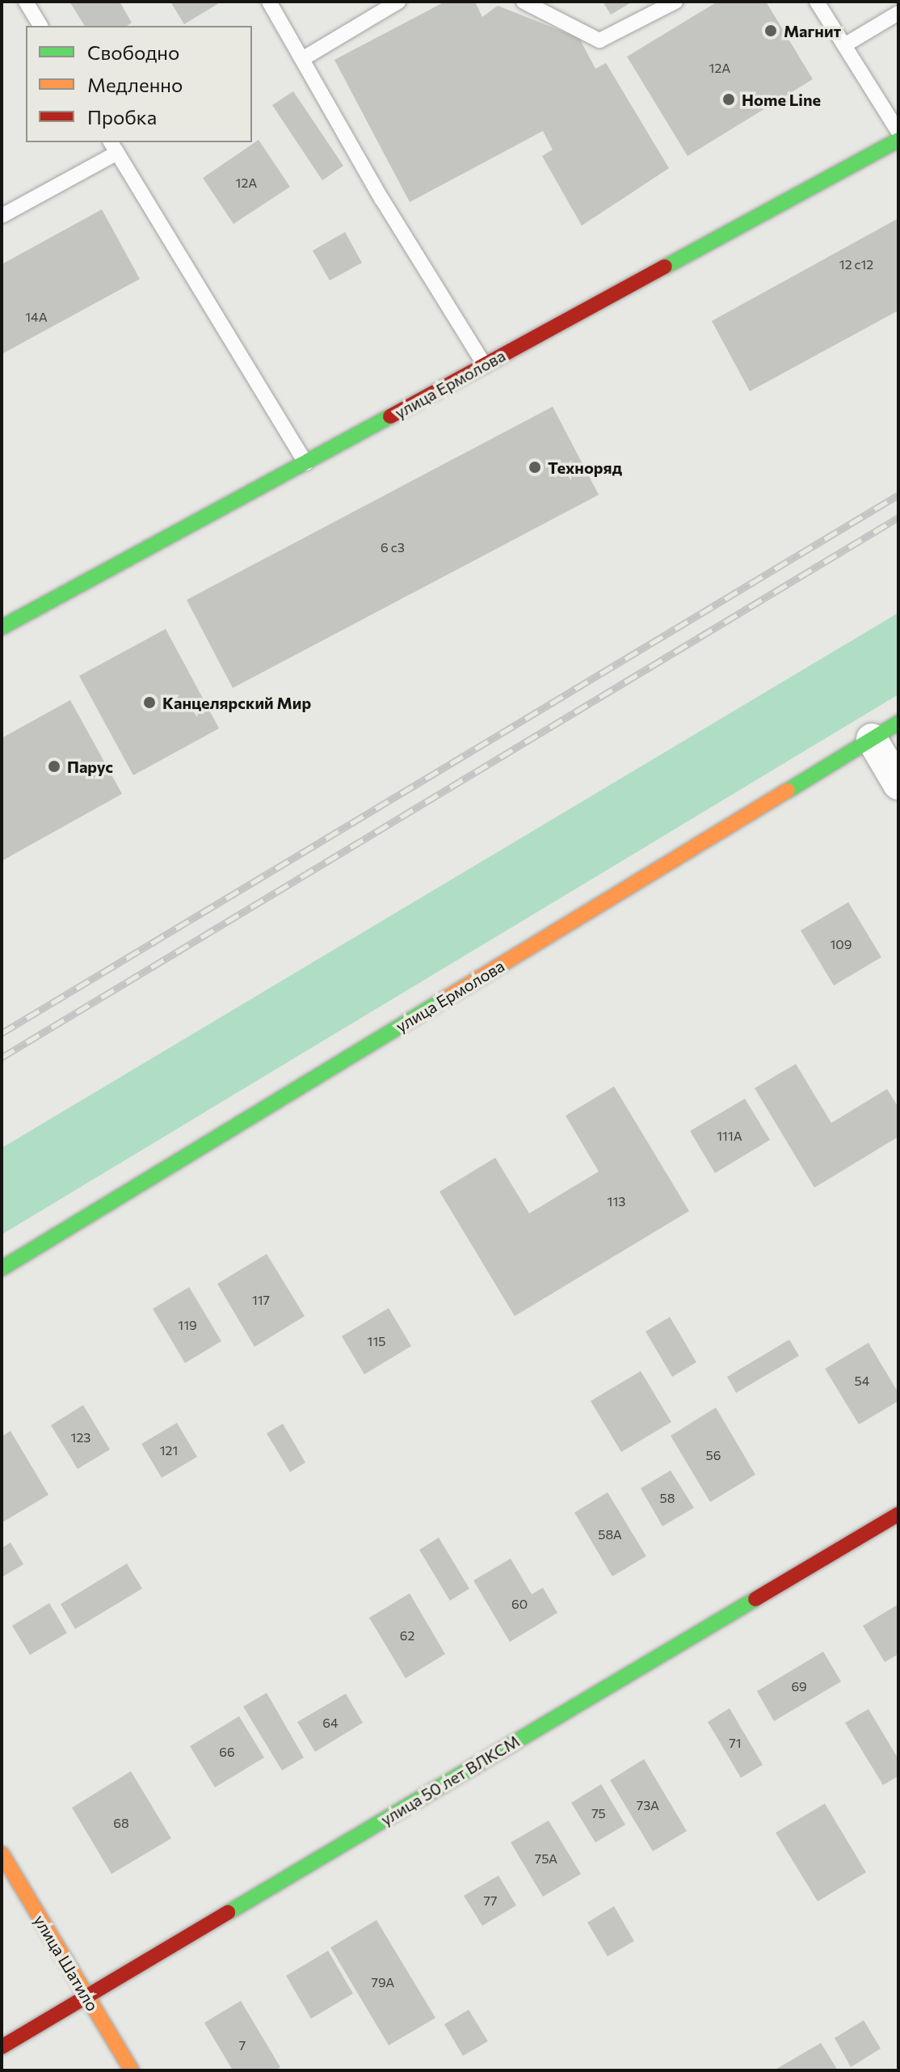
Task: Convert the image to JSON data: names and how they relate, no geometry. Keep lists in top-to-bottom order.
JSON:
{
  "streets": {
    "street": ["улица Ермолова", "улица 50 лет ВЛКСМ", "улица Шатило"]
  },
  "crossings": [
    ["улица 50 лет ВЛКСМ", "улица Шатило"]
  ],
  "places": [
    "Магнит",
    "Home Line",
    "Техноряд",
    "Канцелярский Мир",
    "Парус"
  ],
  "house_numbers": [
    "12А",
    "12А",
    "12 с12",
    "14А",
    "6 с3",
    "109",
    "111А",
    "113",
    "117",
    "119",
    "115",
    "54",
    "123",
    "121",
    "56",
    "58",
    "58А",
    "60",
    "62",
    "69",
    "64",
    "71",
    "66",
    "73А",
    "75",
    "68",
    "75А",
    "77",
    "79А",
    "7"
  ],
  "legend": ["Свободно", "Медленно", "Пробка"]
}
